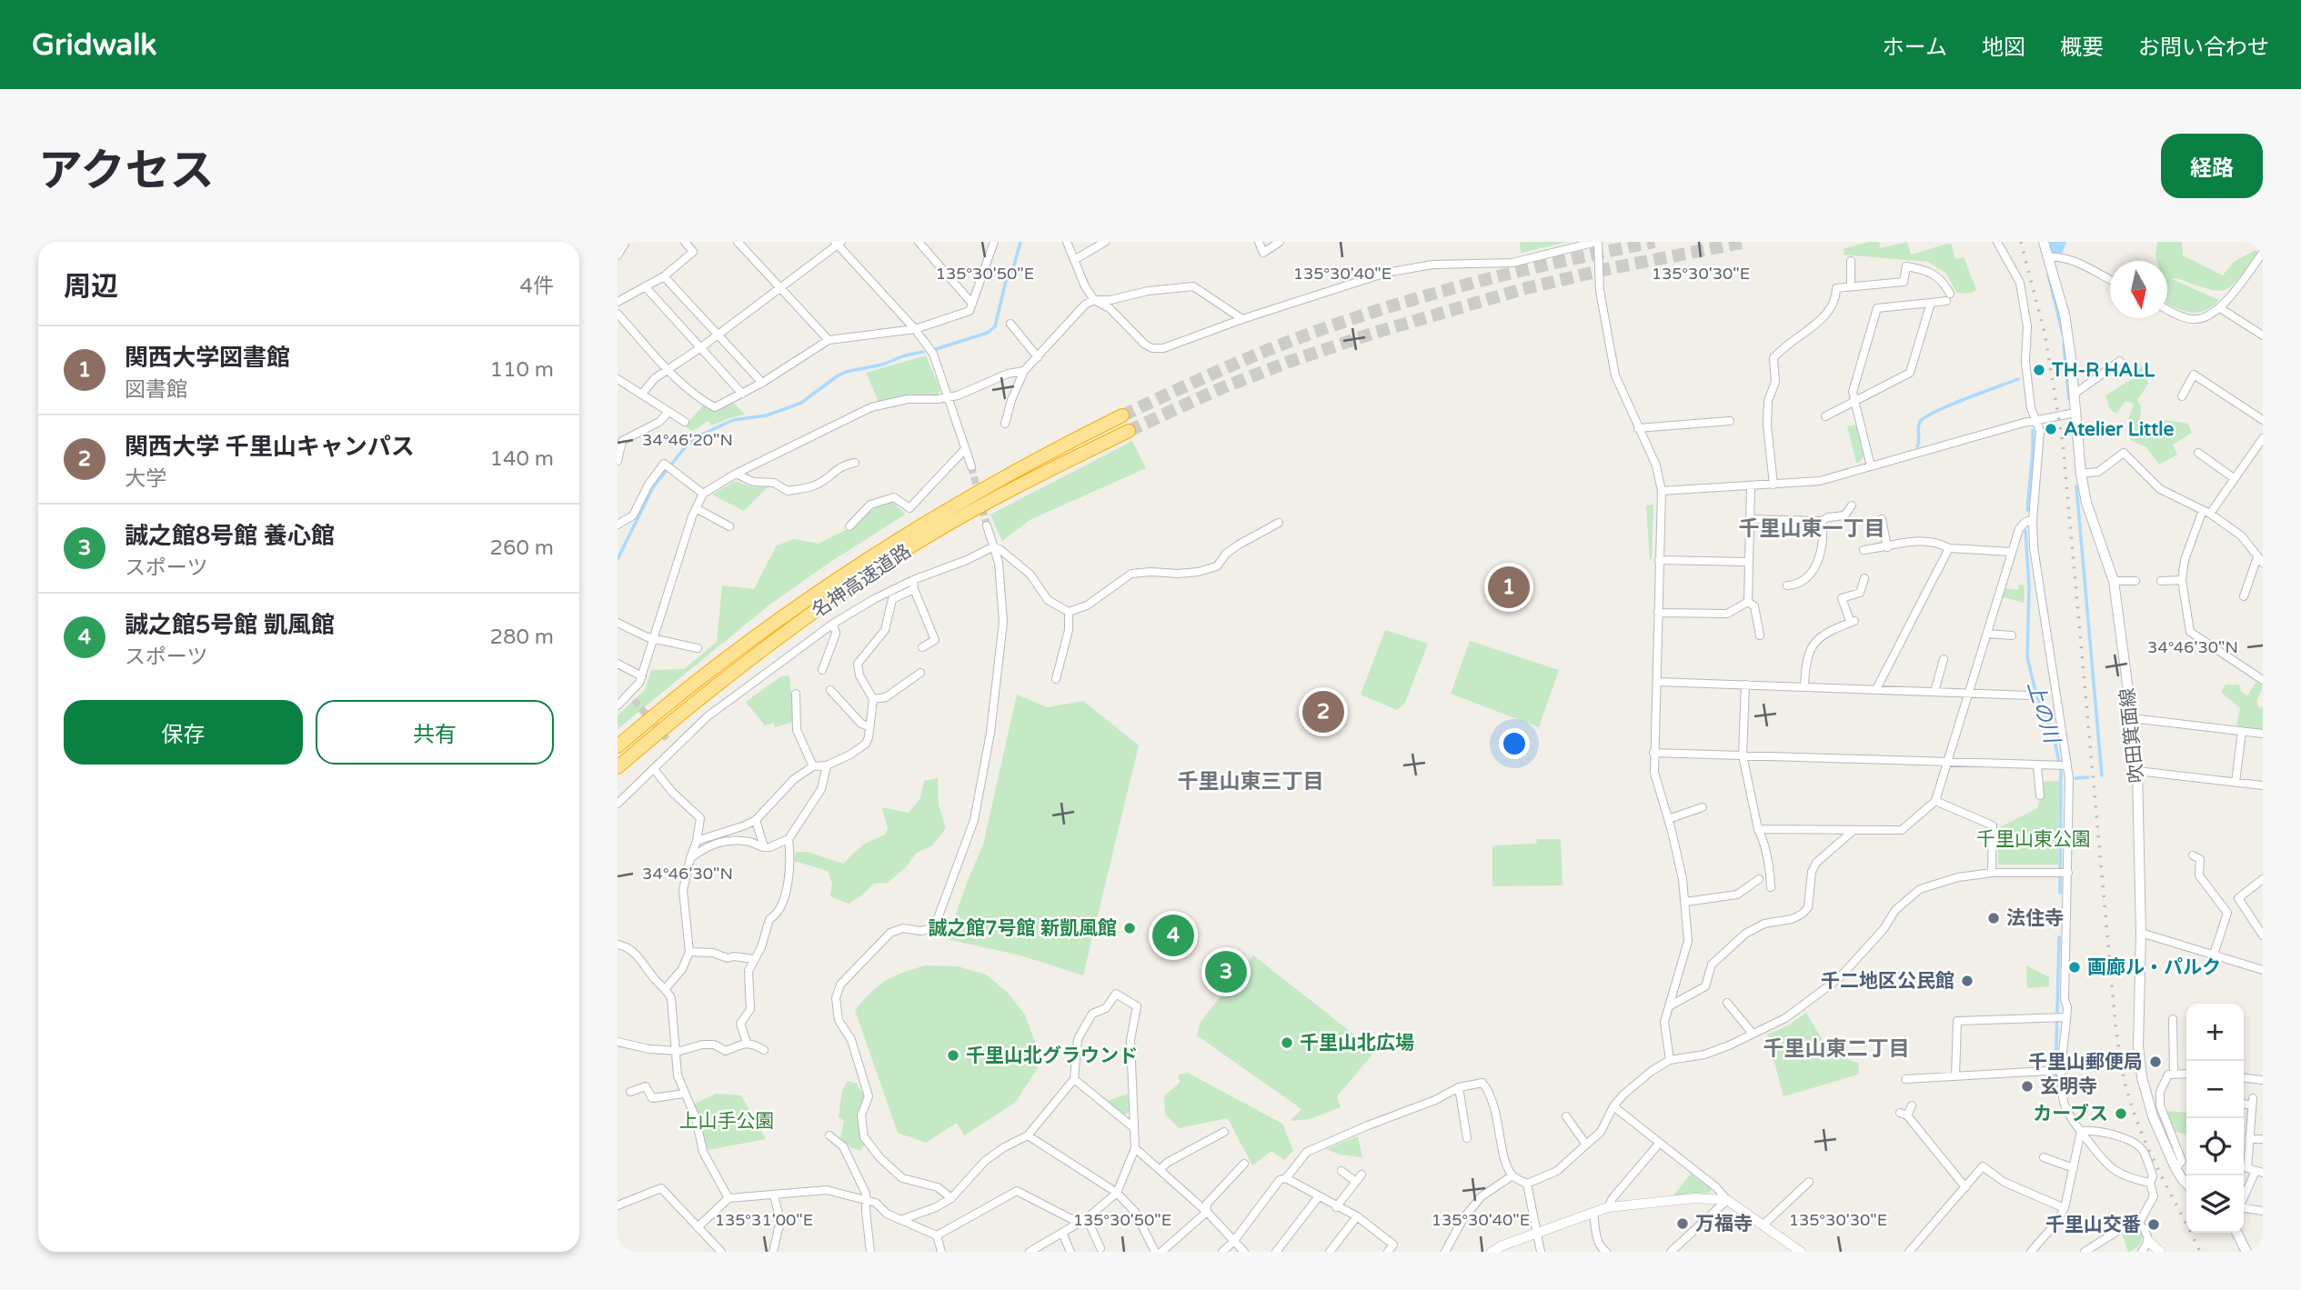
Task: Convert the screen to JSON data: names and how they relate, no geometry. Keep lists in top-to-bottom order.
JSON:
{
  "streets": {
    "highway": ["名神高速道路"],
    "main road": ["吹田箕面線"]
  },
  "districts": ["千里山東一丁目", "千里山東三丁目", "千里山東二丁目"],
  "water": ["上の川"],
  "parks": ["千里山東公園", "上山手公園"],
  "places": [
    "TH-R HALL",
    "Atelier Little",
    "法住寺",
    "誠之館7号館 新凱風館",
    "画廊ル・パルク",
    "千二地区公民館",
    "千里山北広場",
    "千里山北グラウンド",
    "千里山郵便局",
    "玄明寺",
    "カーブス",
    "万福寺",
    "千里山交番"
  ],
  "north": "bottom",
  "page": {
    "header": "Gridwalk",
    "nav": [
      "ホーム",
      "地図",
      "概要",
      "お問い合わせ"
    ],
    "title": "アクセス",
    "buttons": [
      "経路",
      ["保存", "共有"]
    ],
    "heading": ["周辺", "4件"],
    "list": [
      {
        "mark": "1",
        "name": "関西大学図書館",
        "note": "図書館",
        "value": "110 m"
      },
      {
        "mark": "2",
        "name": "関西大学 千里山キャンパス",
        "note": "大学",
        "value": "140 m"
      },
      {
        "mark": "3",
        "name": "誠之館8号館 養心館",
        "note": "スポーツ",
        "value": "260 m"
      },
      {
        "mark": "4",
        "name": "誠之館5号館 凱風館",
        "note": "スポーツ",
        "value": "280 m"
      }
    ],
    "pins": [
      "1",
      "2",
      "4",
      "3"
    ],
    "map_buttons": ["+", "−"]
  },
  "coordinates": [
    "135°30'50\"E",
    "135°30'40\"E",
    "135°30'30\"E",
    "34°46'20\"N",
    "34°46'30\"N",
    "135°31'00\"E"
  ]
}
